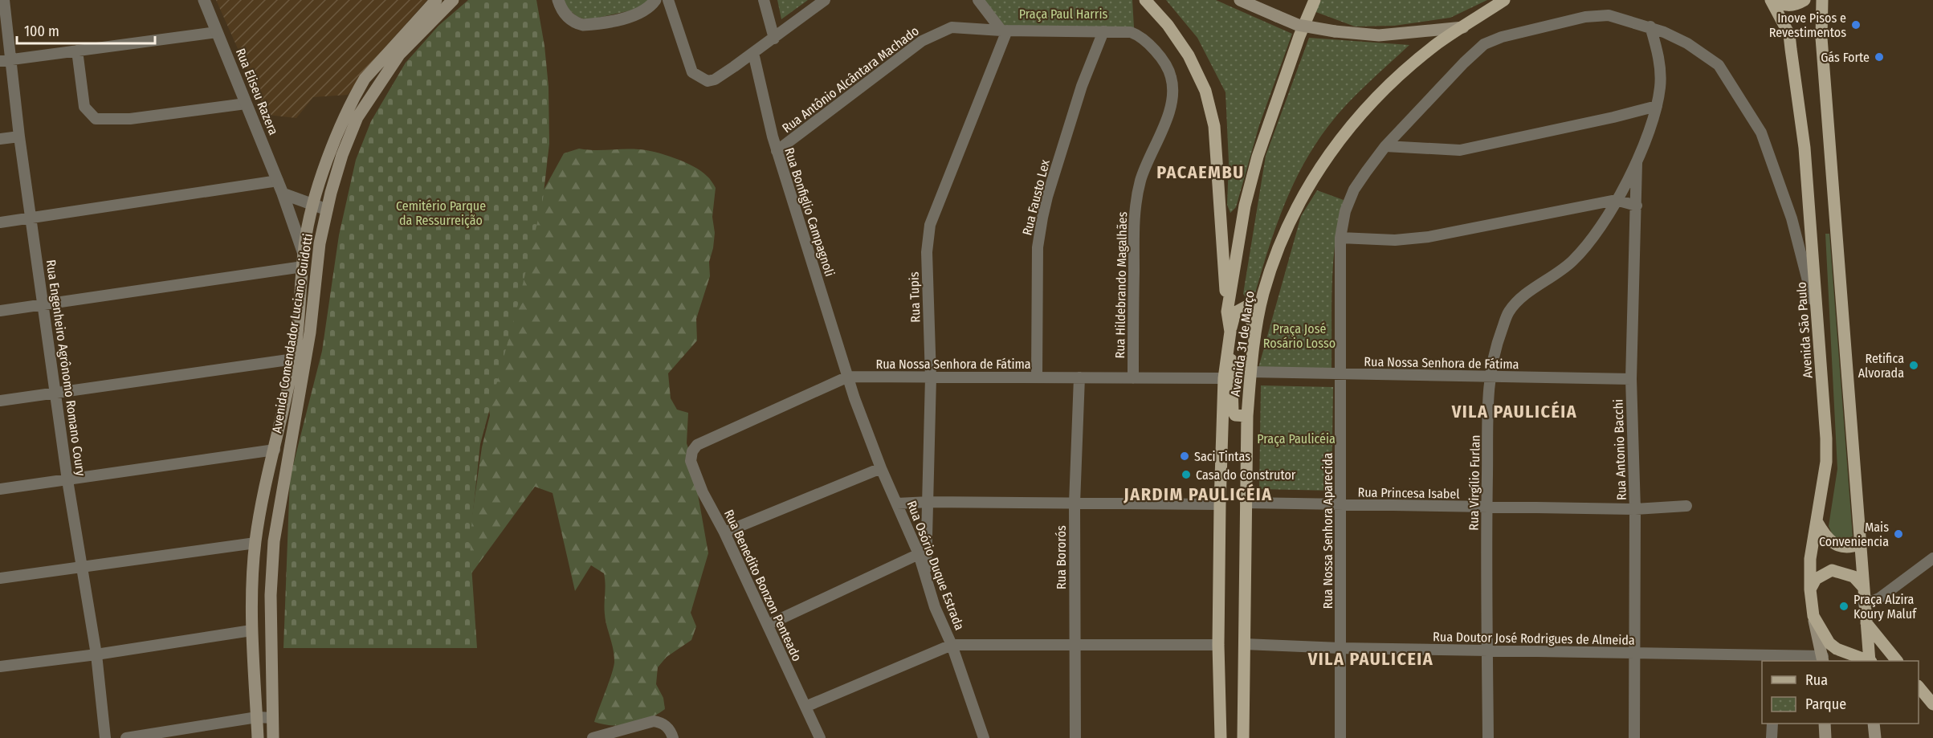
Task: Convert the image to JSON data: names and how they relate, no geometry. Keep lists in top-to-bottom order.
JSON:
{
  "streets": {
    "main road": ["Avenida São Paulo", "Avenida Comendador Luciano Guidotti", "Avenida 31 de Março"],
    "street": [
      "Rua Antônio Alcântara Machado",
      "Rua Eliseu Razera",
      "Rua Fausto Lex",
      "Rua Bonfiglio Campagnoli",
      "Rua Hildebrando Magalhães",
      "Rua Tupis",
      "Rua Nossa Senhora de Fátima",
      "Rua Engenheiro Agrônomo Romano Coury",
      "Rua Antonio Bacchi",
      "Rua Virgílio Furlan",
      "Rua Princesa Isabel",
      "Rua Nossa Senhora Aparecida",
      "Rua Bororós",
      "Rua Osório Duque Estrada",
      "Rua Benedito Bonzon Penteado",
      "Rua Doutor José Rodrigues de Almeida"
    ]
  },
  "crossings": [
    ["Rua Antônio Alcântara Machado", "Rua Fausto Lex"],
    ["Rua Antônio Alcântara Machado", "Rua Bonfiglio Campagnoli"],
    ["Rua Antônio Alcântara Machado", "Rua Hildebrando Magalhães"],
    ["Rua Antônio Alcântara Machado", "Rua Tupis"],
    ["Rua Eliseu Razera", "Avenida Comendador Luciano Guidotti"],
    ["Rua Fausto Lex", "Rua Nossa Senhora de Fátima"],
    ["Rua Bonfiglio Campagnoli", "Rua Nossa Senhora de Fátima"],
    ["Rua Bonfiglio Campagnoli", "Rua Osório Duque Estrada"],
    ["Rua Hildebrando Magalhães", "Rua Nossa Senhora de Fátima"],
    ["Rua Tupis", "Rua Nossa Senhora de Fátima"],
    ["Rua Tupis", "Rua Osório Duque Estrada"],
    ["Avenida São Paulo", "Rua Doutor José Rodrigues de Almeida"],
    ["Avenida 31 de Março", "Rua Nossa Senhora de Fátima"],
    ["Avenida 31 de Março", "Rua Princesa Isabel"],
    ["Avenida 31 de Março", "Rua Doutor José Rodrigues de Almeida"],
    ["Rua Nossa Senhora de Fátima", "Rua Antonio Bacchi"],
    ["Rua Nossa Senhora de Fátima", "Rua Virgílio Furlan"],
    ["Rua Nossa Senhora de Fátima", "Rua Nossa Senhora Aparecida"],
    ["Rua Nossa Senhora de Fátima", "Rua Bororós"],
    ["Rua Nossa Senhora de Fátima", "Rua Osório Duque Estrada"],
    ["Rua Nossa Senhora de Fátima", "Rua Benedito Bonzon Penteado"],
    ["Rua Antonio Bacchi", "Rua Virgílio Furlan"],
    ["Rua Antonio Bacchi", "Rua Princesa Isabel"],
    ["Rua Antonio Bacchi", "Rua Doutor José Rodrigues de Almeida"],
    ["Rua Virgílio Furlan", "Rua Princesa Isabel"],
    ["Rua Virgílio Furlan", "Rua Doutor José Rodrigues de Almeida"],
    ["Rua Princesa Isabel", "Rua Nossa Senhora Aparecida"],
    ["Rua Nossa Senhora Aparecida", "Rua Doutor José Rodrigues de Almeida"]
  ],
  "districts": [
    "PACAEMBU",
    "VILA PAULICÉIA",
    "JARDIM PAULICÉIA",
    "VILA PAULICEIA"
  ],
  "parks": [
    "Praça Paul Harris",
    "Cemitério Parque da Ressurreição",
    "Praça José Rosário Losso",
    "Praça Paulicéia"
  ],
  "places": [
    "Inove Pisos e Revestimentos",
    "Gás Forte",
    "Retifica Alvorada",
    "Saci Tintas",
    "Casa do Construtor",
    "Mais Conveniencia",
    "Praça Alzira Koury Maluf"
  ],
  "legend": ["Rua", "Parque"],
  "scale_bar": "100 m"
}
